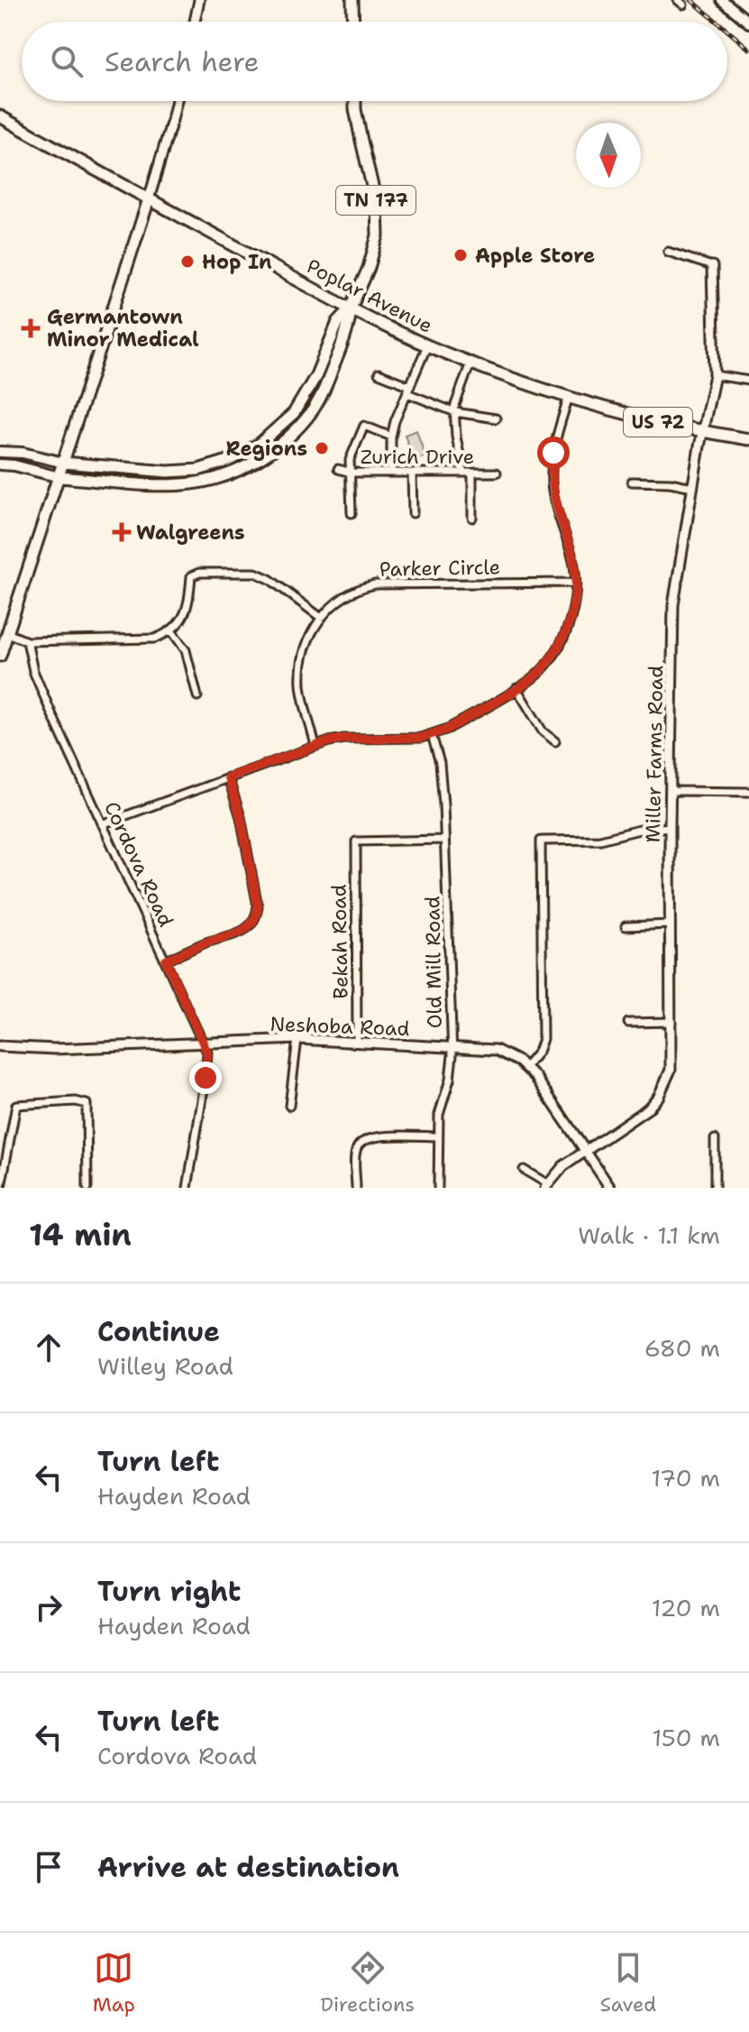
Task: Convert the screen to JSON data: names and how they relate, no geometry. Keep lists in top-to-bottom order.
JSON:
{
  "streets": {
    "main road": ["TN 177", "Poplar Avenue", "US 72"],
    "street": [
      "Zurich Drive",
      "Parker Circle",
      "Miller Farms Road",
      "Cordova Road",
      "Bekah Road",
      "Old Mill Road",
      "Neshoba Road"
    ]
  },
  "crossings": [
    ["TN 177", "Poplar Avenue"],
    ["Poplar Avenue", "Miller Farms Road"],
    ["Miller Farms Road", "Neshoba Road"],
    ["Cordova Road", "Neshoba Road"],
    ["Bekah Road", "Old Mill Road"],
    ["Bekah Road", "Neshoba Road"],
    ["Old Mill Road", "Neshoba Road"]
  ],
  "places": {
    "other": ["Apple Store", "Hop In", "Regions"],
    "health": ["Germantown Minor Medical", "Walgreens"]
  },
  "north": "bottom",
  "page": {
    "search": "Search here",
    "heading": ["14 min", "Walk · 1.1 km"],
    "list": [
      ["Continue", "Willey Road", "680 m"],
      ["Turn left", "Hayden Road", "170 m"],
      ["Turn right", "Hayden Road", "120 m"],
      ["Turn left", "Cordova Road", "150 m"],
      "Arrive at destination"
    ],
    "nav": ["Map", "Directions", "Saved"]
  }
}
